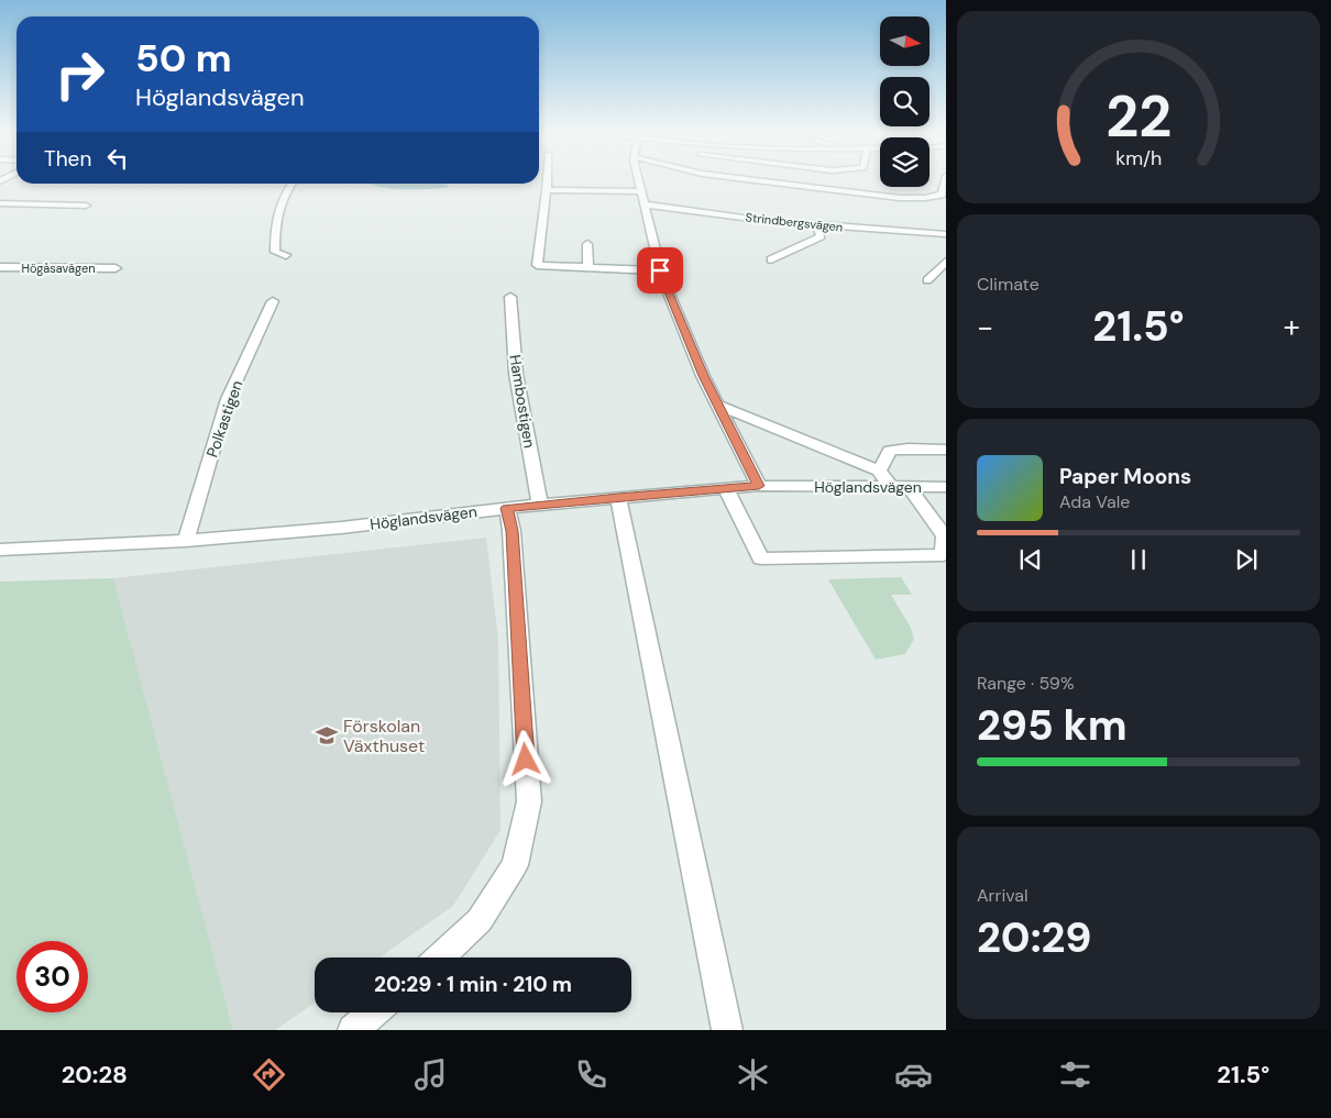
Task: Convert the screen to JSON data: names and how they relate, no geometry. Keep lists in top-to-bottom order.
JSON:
{
  "streets": {
    "street": [
      "Strindbergsvägen",
      "Högåsavägen",
      "Hambostigen",
      "Polkastigen",
      "Höglandsvägen"
    ]
  },
  "crossings": [
    ["Hambostigen", "Höglandsvägen"],
    ["Polkastigen", "Höglandsvägen"]
  ],
  "places": {
    "school or university": ["Förskolan Växthuset"]
  },
  "north": "right",
  "page": {
    "turn": ["50 m", "Höglandsvägen"],
    "then": "Then",
    "tile": [
      "Climate",
      ["Range · 59%", "295 km"],
      ["Arrival", "20:29"]
    ],
    "heat": ["−", "21.5°", "+"],
    "song": ["Paper Moons", "Ada Vale"],
    "limit": "30",
    "trip": "20:29 · 1 min · 210 m",
    "tabs": ["20:28", "21.5°"],
    "gauge": ["22", "km/h"]
  }
}
